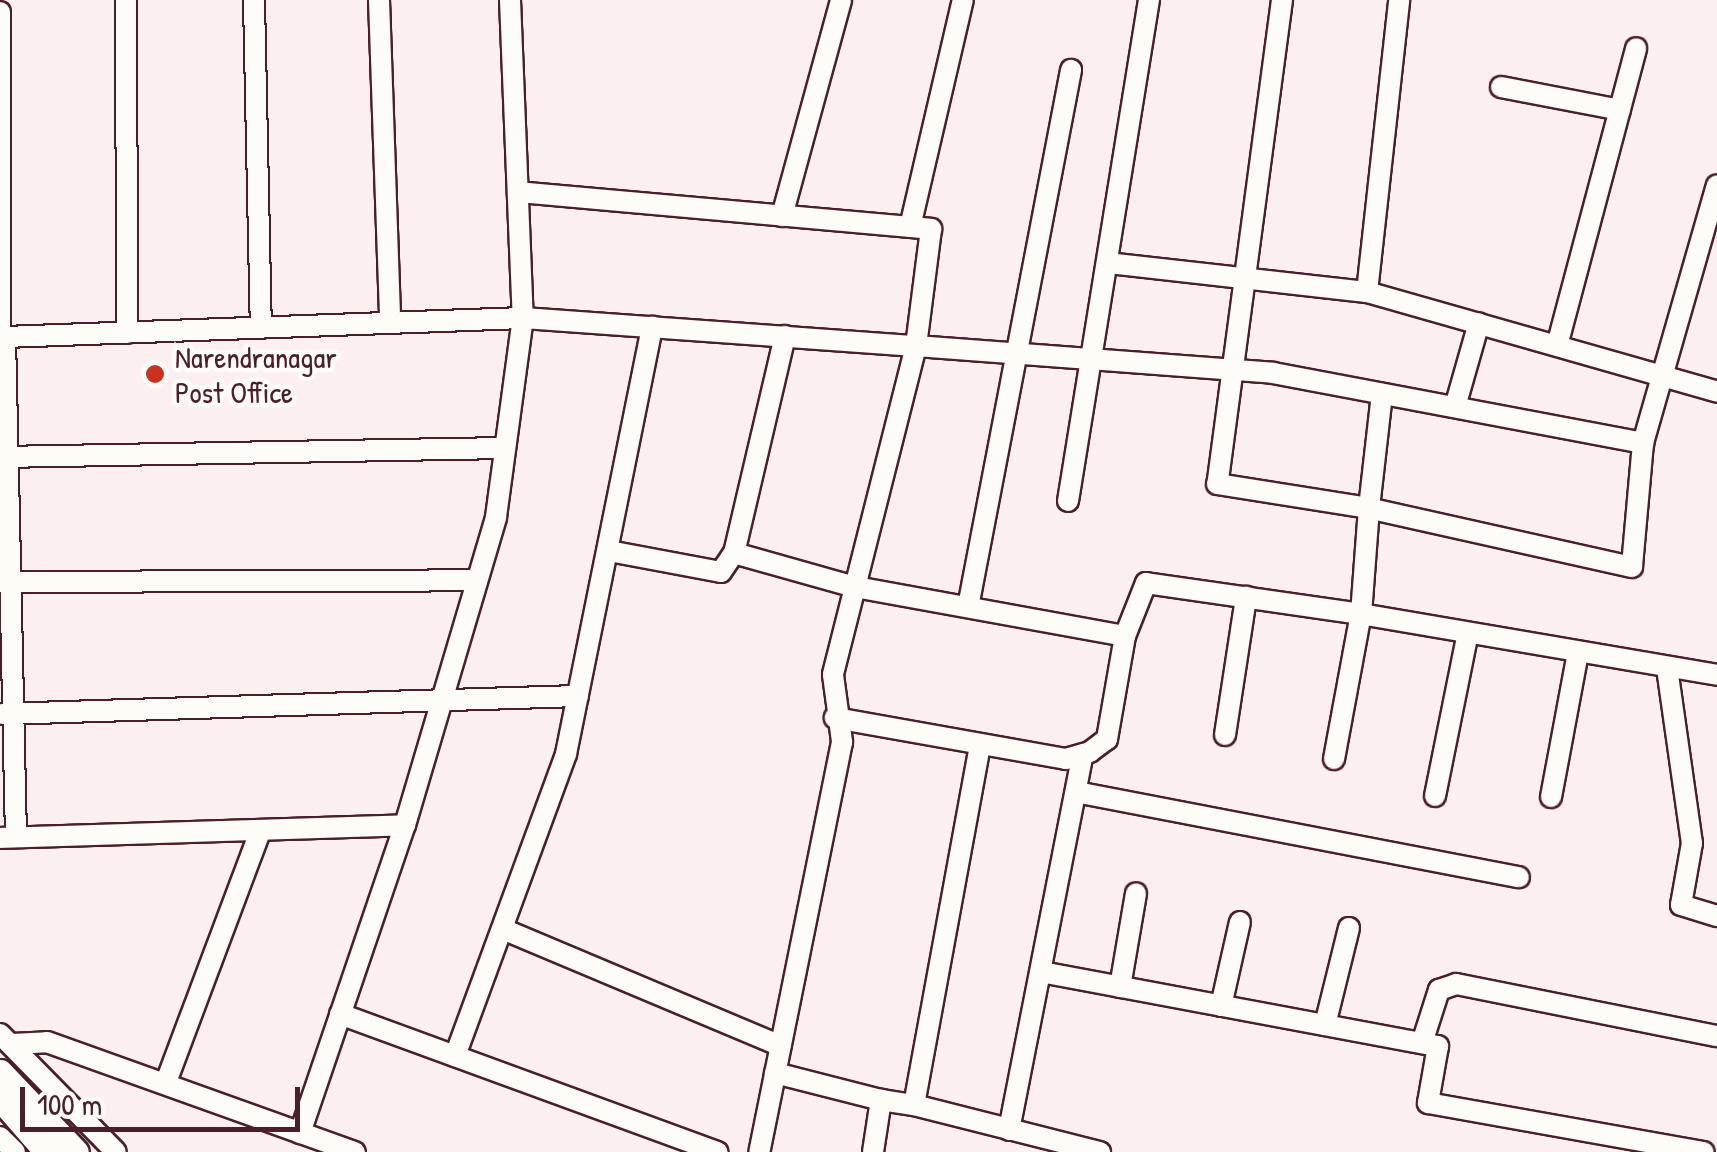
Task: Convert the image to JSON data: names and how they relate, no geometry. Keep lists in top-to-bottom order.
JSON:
{
  "places": ["Narendranagar Post Office"],
  "scale_bar": "100 m"
}
